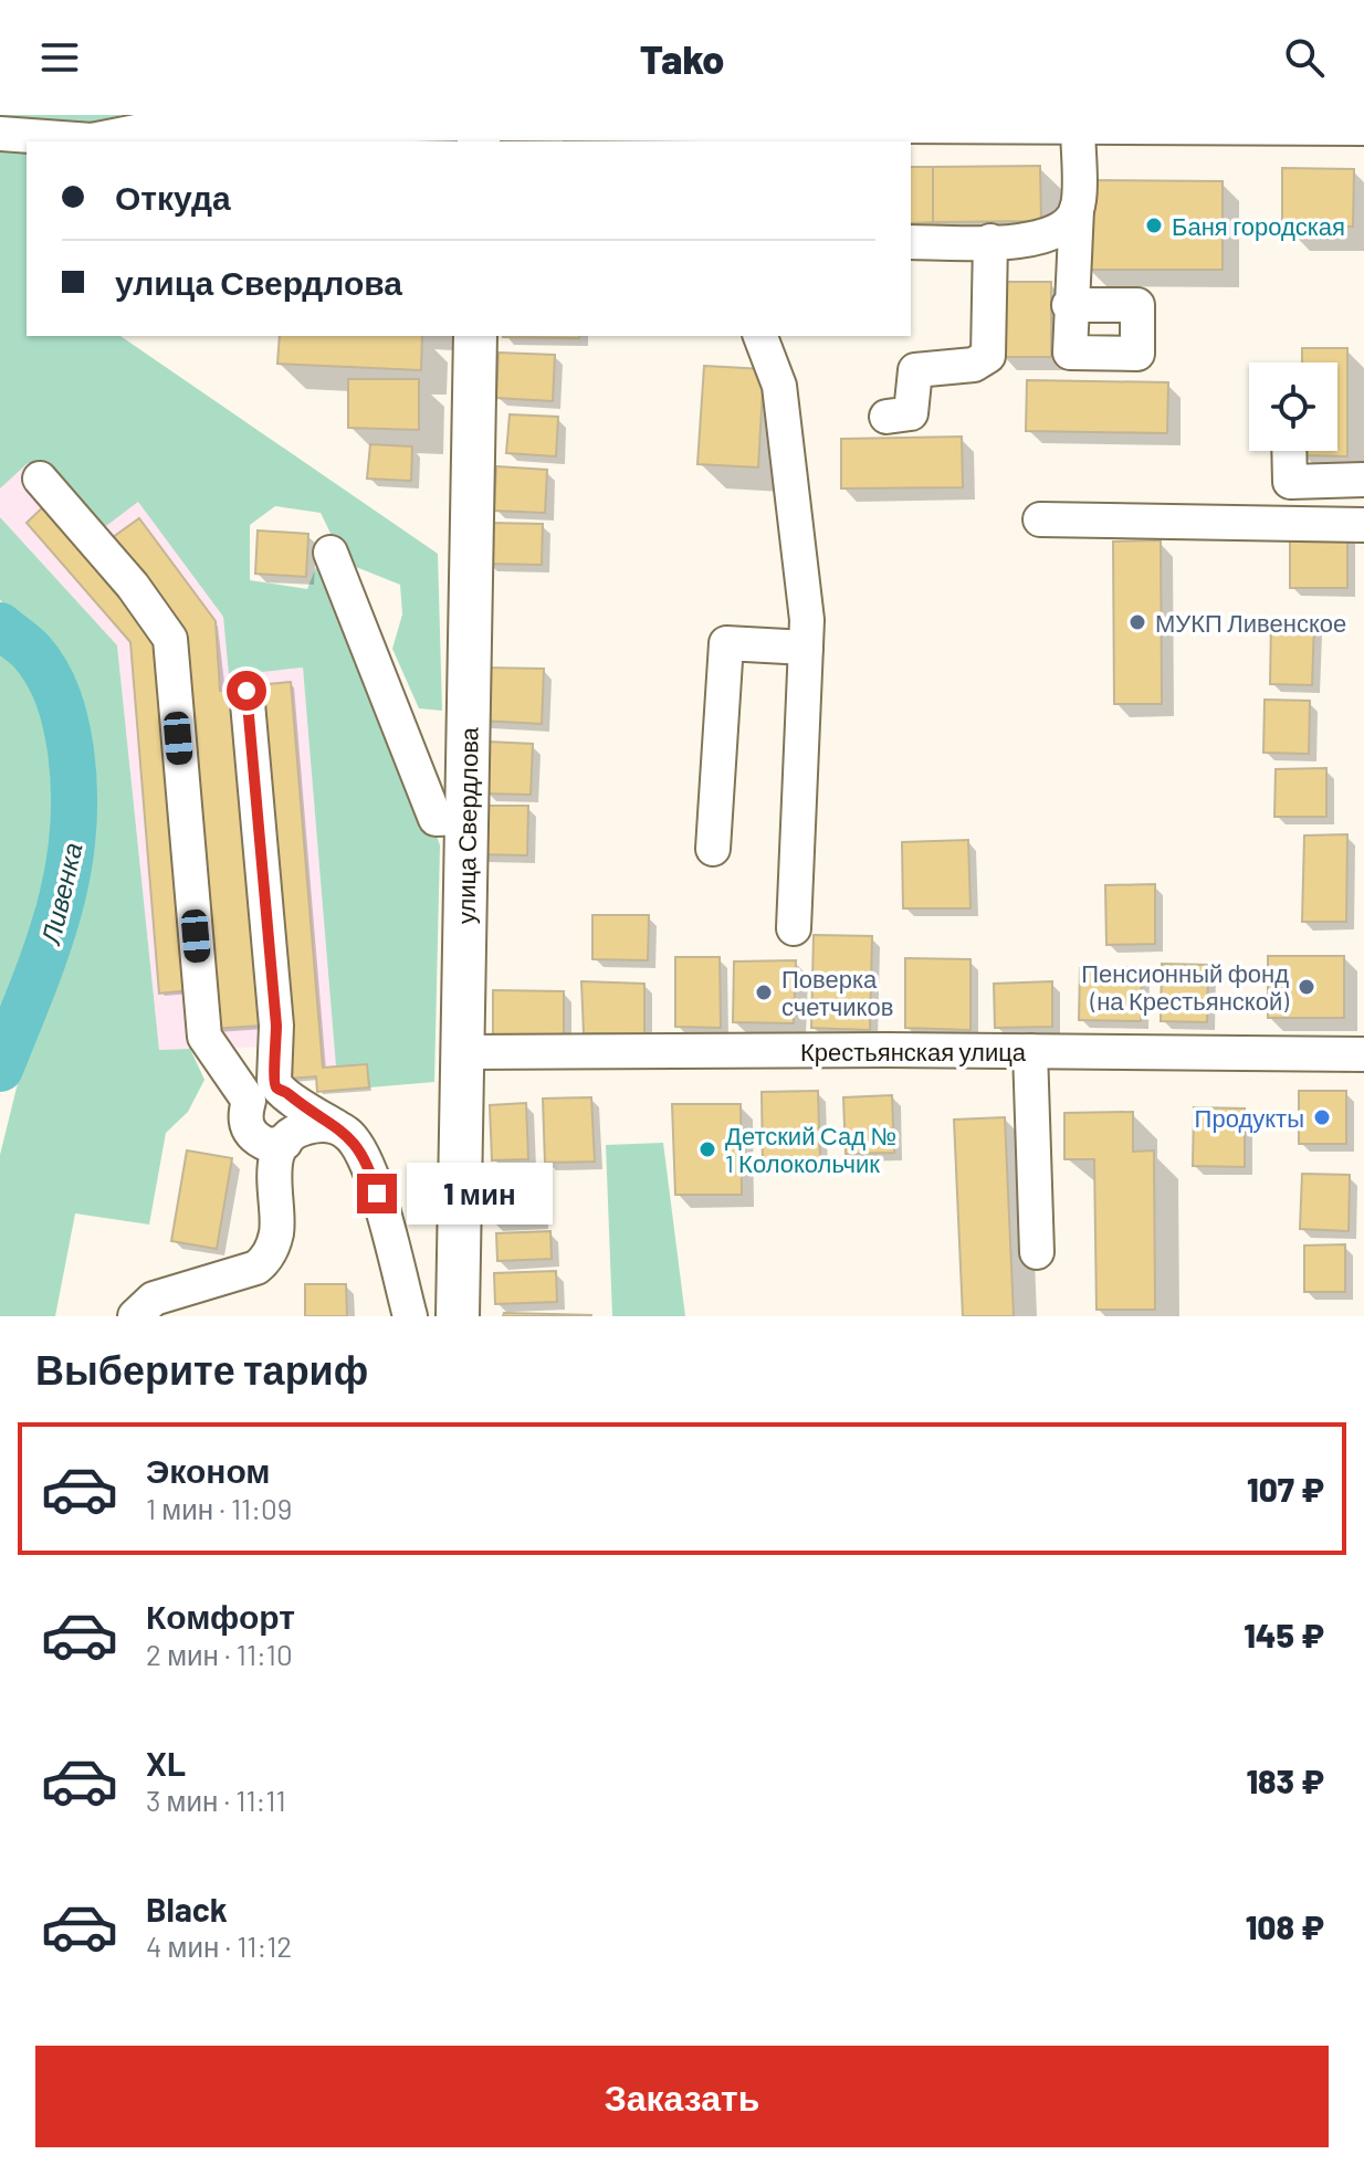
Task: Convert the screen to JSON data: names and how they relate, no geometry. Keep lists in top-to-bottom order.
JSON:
{
  "streets": {
    "main road": ["улица Свердлова"],
    "street": ["Крестьянская улица"]
  },
  "crossings": [
    ["улица Свердлова", "Крестьянская улица"]
  ],
  "water": ["Ливенка"],
  "places": [
    "Баня городская",
    "МУКП Ливенское",
    "Пенсионный фонд (на Крестьянской)",
    "Поверка счетчиков",
    "Продукты",
    "Детский Сад № 1 Колокольчик"
  ],
  "page": {
    "header": "Tako",
    "banner": ["Откуда", "улица Свердлова"],
    "bubble": "1 мин",
    "heading": "Выберите тариф",
    "list": [
      {
        "name": "Эконом",
        "note": "1 мин · 11:09",
        "value": "107 ₽"
      },
      {
        "name": "Комфорт",
        "note": "2 мин · 11:10",
        "value": "145 ₽"
      },
      {
        "name": "XL",
        "note": "3 мин · 11:11",
        "value": "183 ₽"
      },
      {
        "name": "Black",
        "note": "4 мин · 11:12",
        "value": "108 ₽"
      }
    ],
    "buttons": "Заказать"
  }
}
